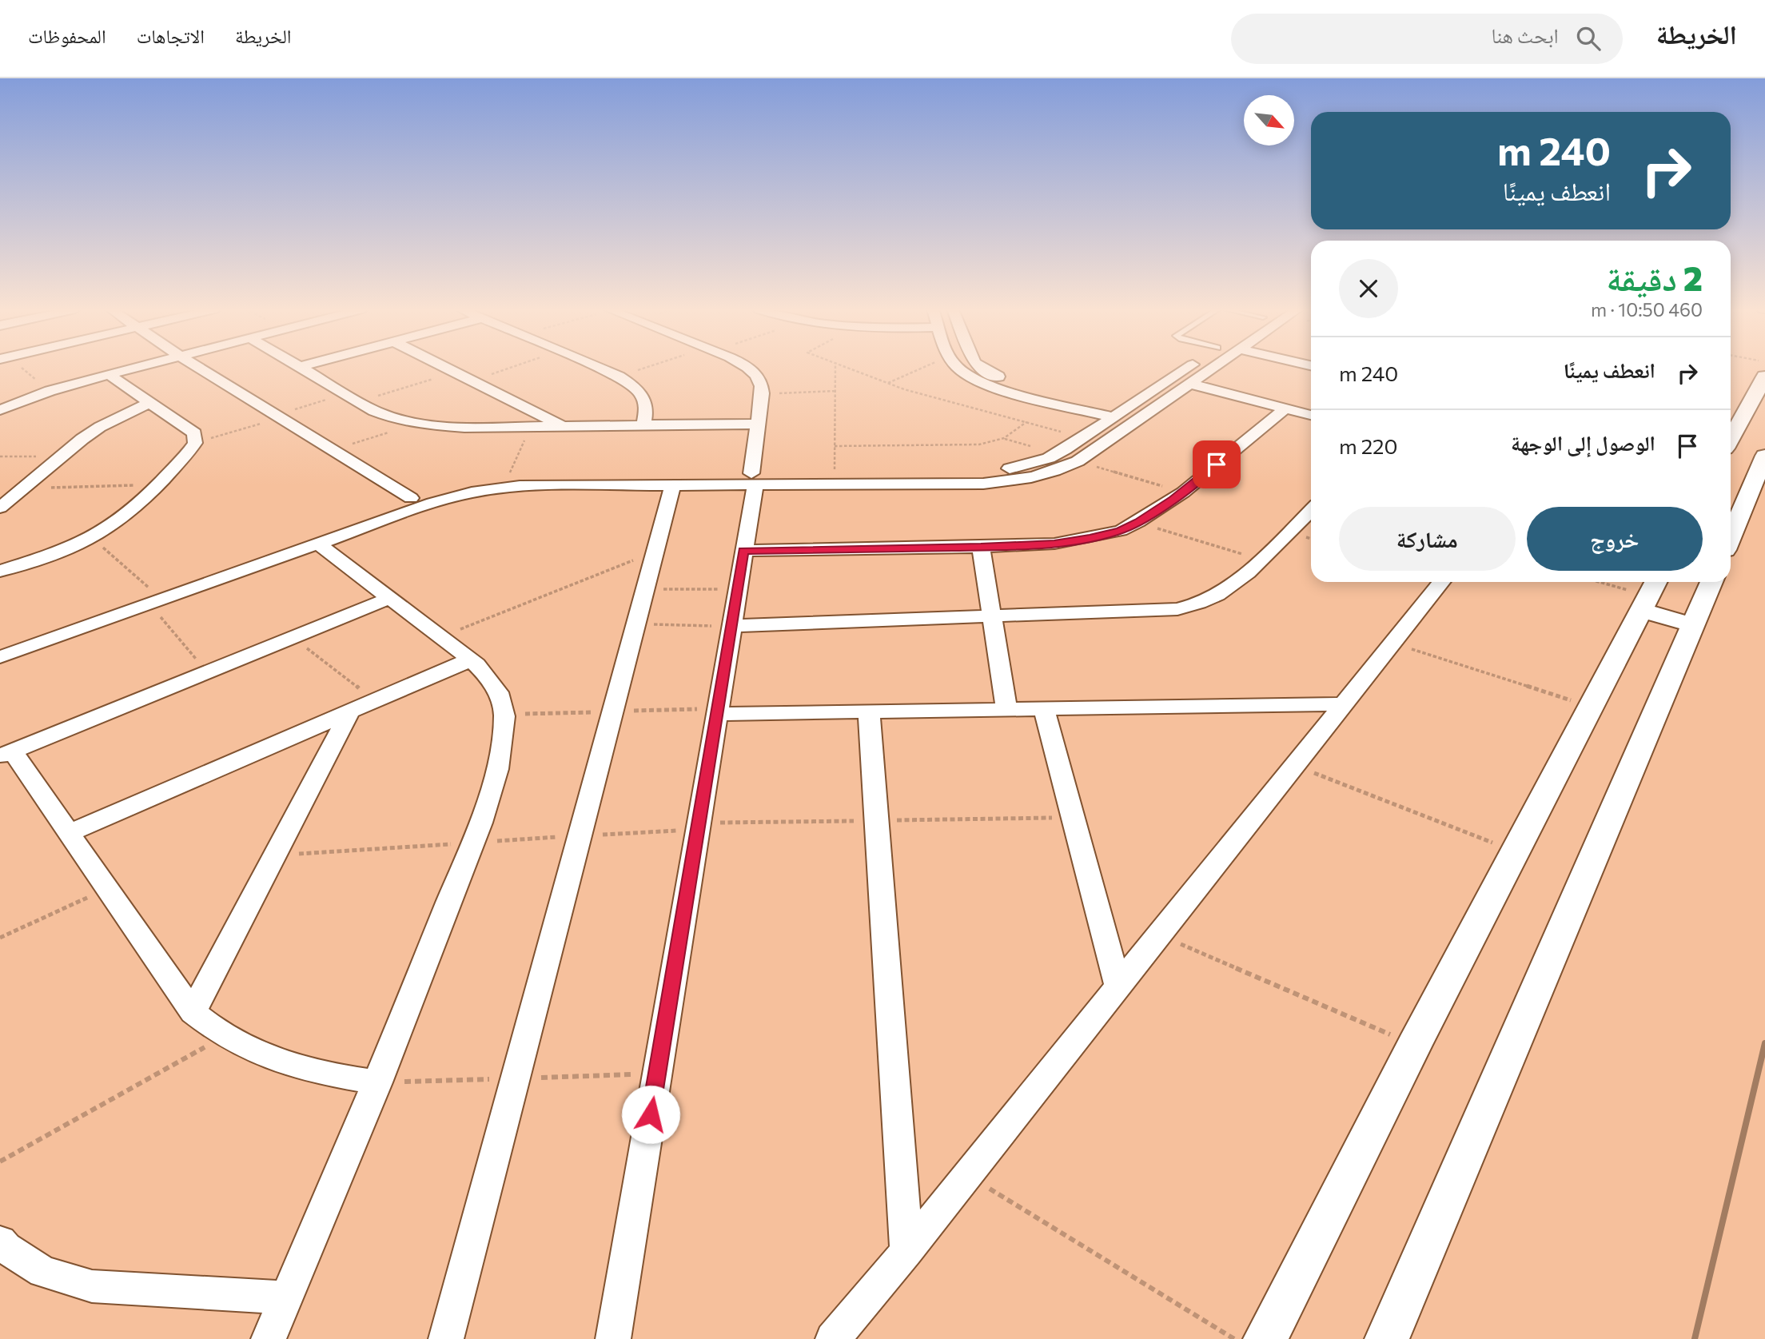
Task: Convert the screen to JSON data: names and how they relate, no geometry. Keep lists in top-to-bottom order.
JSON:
{
  "north": "bottom right",
  "page": {
    "header": "الخريطة",
    "search": "ابحث هنا",
    "nav": ["الخريطة", "الاتجاهات", "المحفوظات"],
    "turn": ["240 m", "انعطف يمينًا"],
    "heading": ["2 دقيقة", "460 m · 10:50"],
    "list": [
      {
        "name": "انعطف يمينًا",
        "value": "240 m"
      },
      {
        "name": "الوصول إلى الوجهة",
        "value": "220 m"
      }
    ],
    "buttons": ["خروج", "مشاركة"]
  }
}
